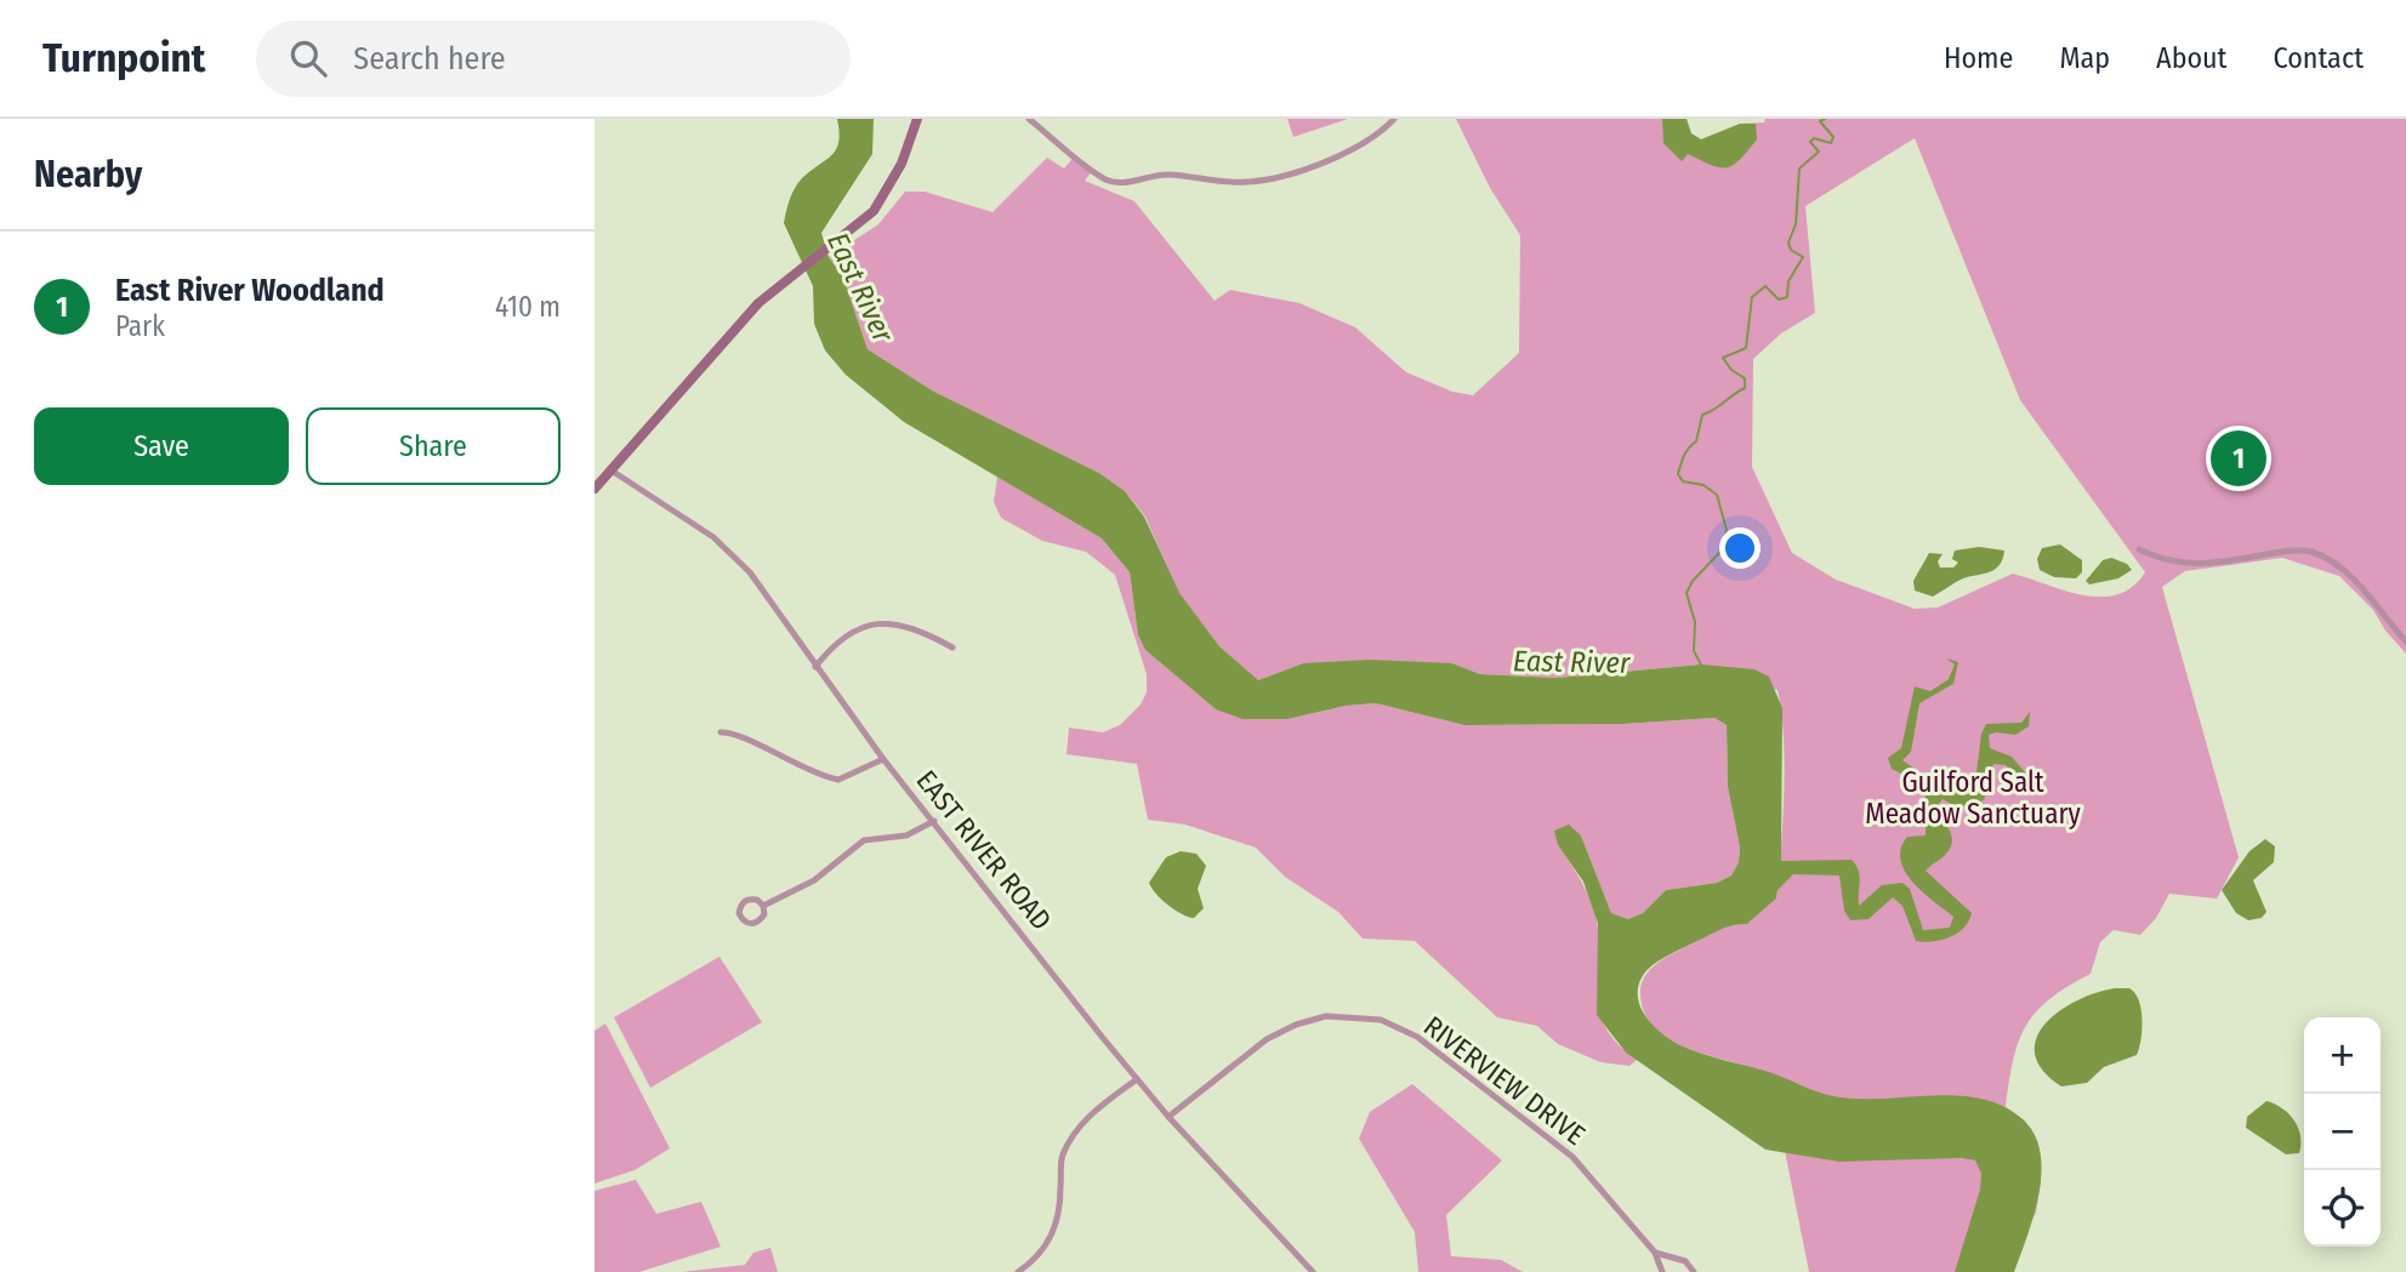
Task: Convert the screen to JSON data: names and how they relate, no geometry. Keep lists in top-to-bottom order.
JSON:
{
  "streets": {
    "street": ["EAST RIVER ROAD", "RIVERVIEW DRIVE"]
  },
  "crossings": [
    ["EAST RIVER ROAD", "RIVERVIEW DRIVE"]
  ],
  "water": ["East River"],
  "parks": ["Guilford Salt Meadow Sanctuary"],
  "page": {
    "header": "Turnpoint",
    "search": "Search here",
    "nav": [
      "Home",
      "Map",
      "About",
      "Contact"
    ],
    "heading": "Nearby",
    "list": [
      {
        "mark": "1",
        "name": "East River Woodland",
        "note": "Park",
        "value": "410 m"
      }
    ],
    "buttons": ["Save", "Share"],
    "pins": "1",
    "map_buttons": ["+", "−"]
  }
}
